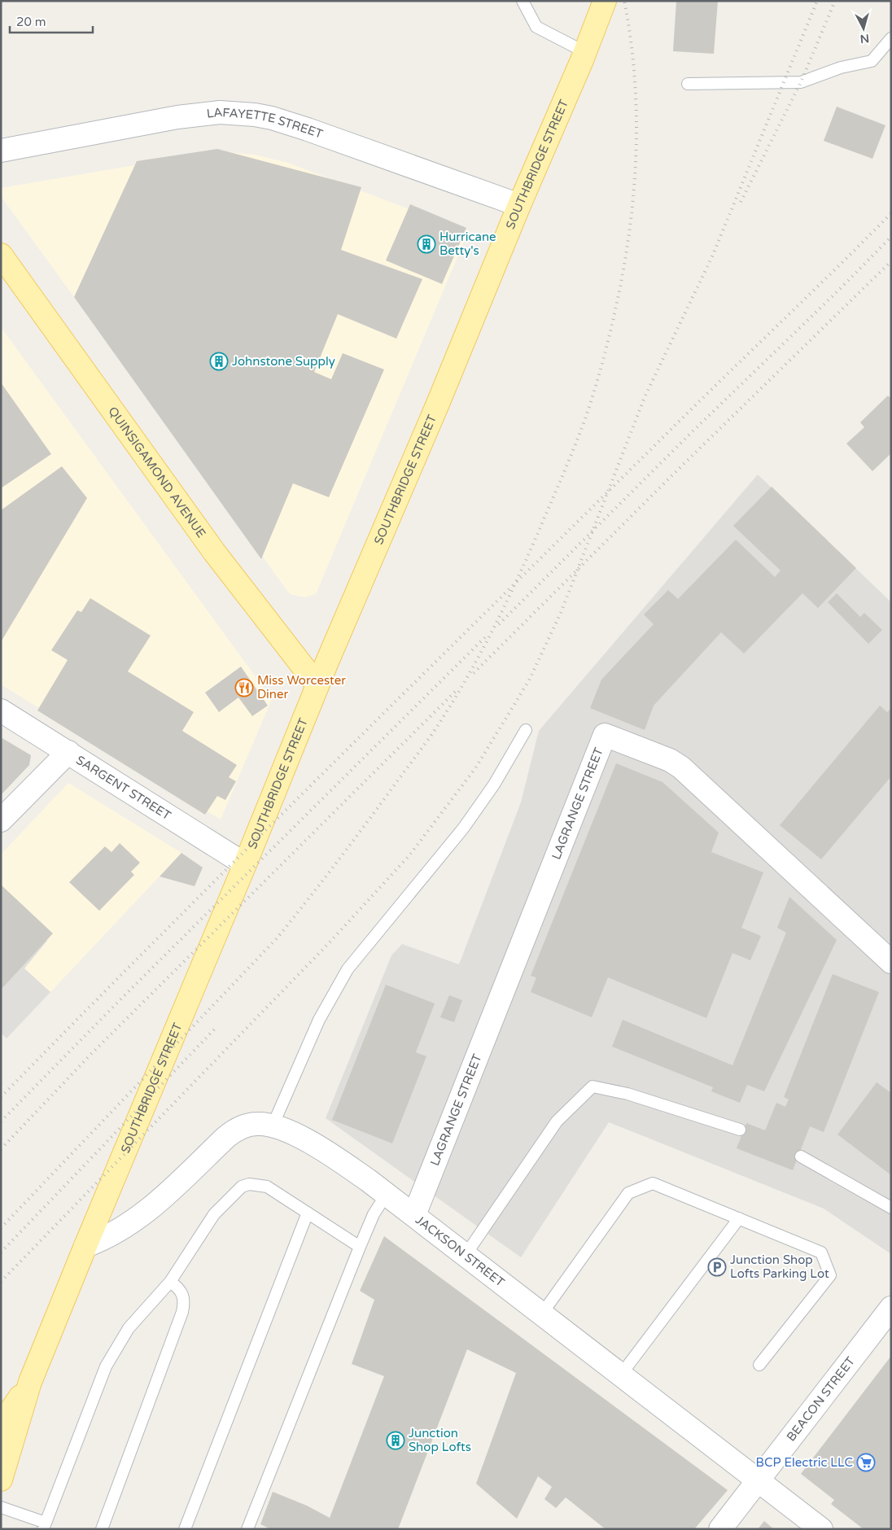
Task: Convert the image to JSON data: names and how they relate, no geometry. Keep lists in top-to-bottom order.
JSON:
{
  "streets": {
    "main road": ["SOUTHBRIDGE STREET", "QUINSIGAMOND AVENUE"],
    "street": [
      "LAFAYETTE STREET",
      "SARGENT STREET",
      "LAGRANGE STREET",
      "JACKSON STREET",
      "BEACON STREET"
    ]
  },
  "crossings": [
    ["LAFAYETTE STREET", "SOUTHBRIDGE STREET"],
    ["SOUTHBRIDGE STREET", "QUINSIGAMOND AVENUE"],
    ["SOUTHBRIDGE STREET", "SARGENT STREET"],
    ["SOUTHBRIDGE STREET", "JACKSON STREET"],
    ["LAGRANGE STREET", "JACKSON STREET"],
    ["JACKSON STREET", "BEACON STREET"]
  ],
  "places": {
    "building": ["Hurricane Betty's", "Johnstone Supply", "Junction Shop Lofts"],
    "restaurant": ["Miss Worcester Diner"],
    "parking": ["Junction Shop Lofts Parking Lot"],
    "supermarket": ["BCP Electric LLC"]
  },
  "scale_bar": "20 m",
  "north": "bottom"
}
